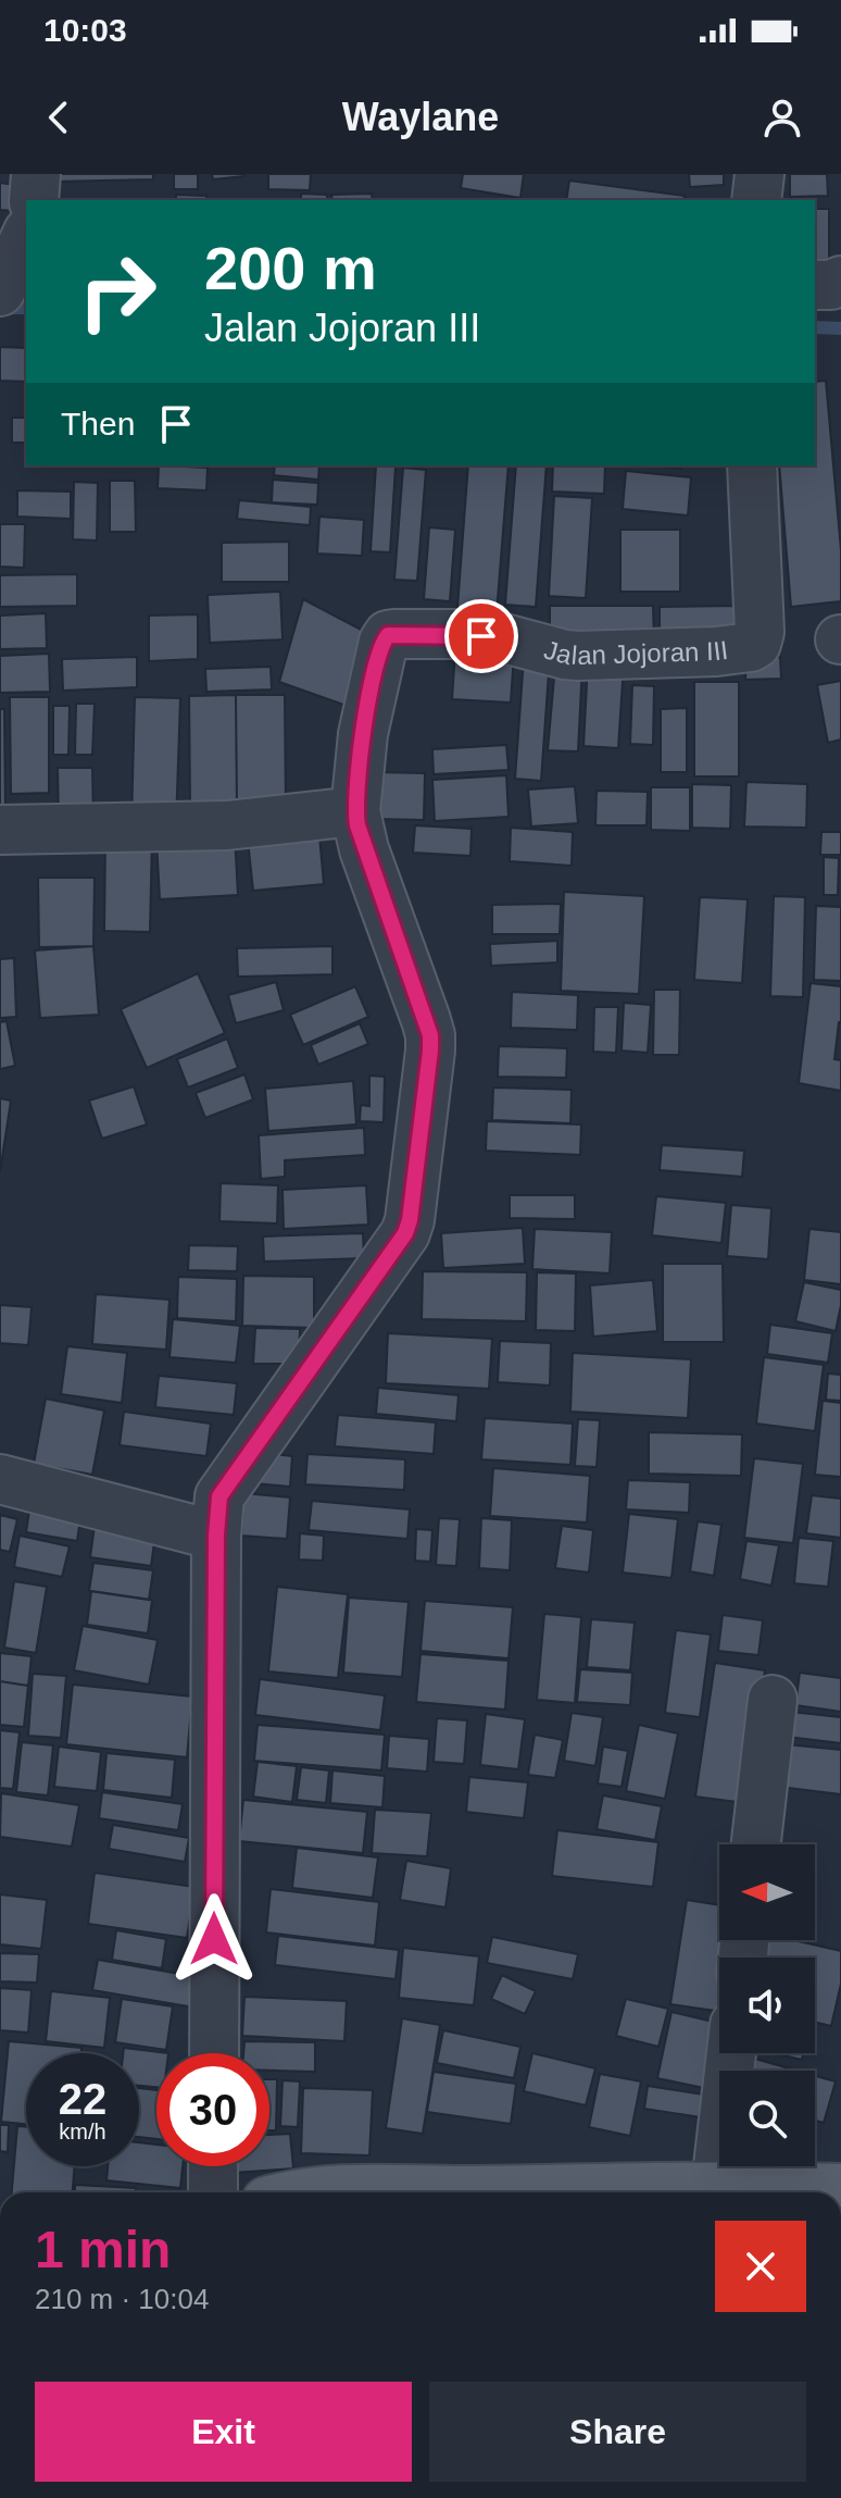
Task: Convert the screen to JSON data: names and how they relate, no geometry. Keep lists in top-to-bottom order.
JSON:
{
  "streets": {
    "street": ["Jalan Jojoran III"]
  },
  "north": "left",
  "page": {
    "status": "10:03",
    "header": "Waylane",
    "turn": ["200 m", "Jalan Jojoran III"],
    "then": "Then",
    "speed": "22 km/h",
    "limit": "30",
    "heading": ["1 min", "210 m · 10:04"],
    "buttons": ["Exit", "Share"]
  }
}
